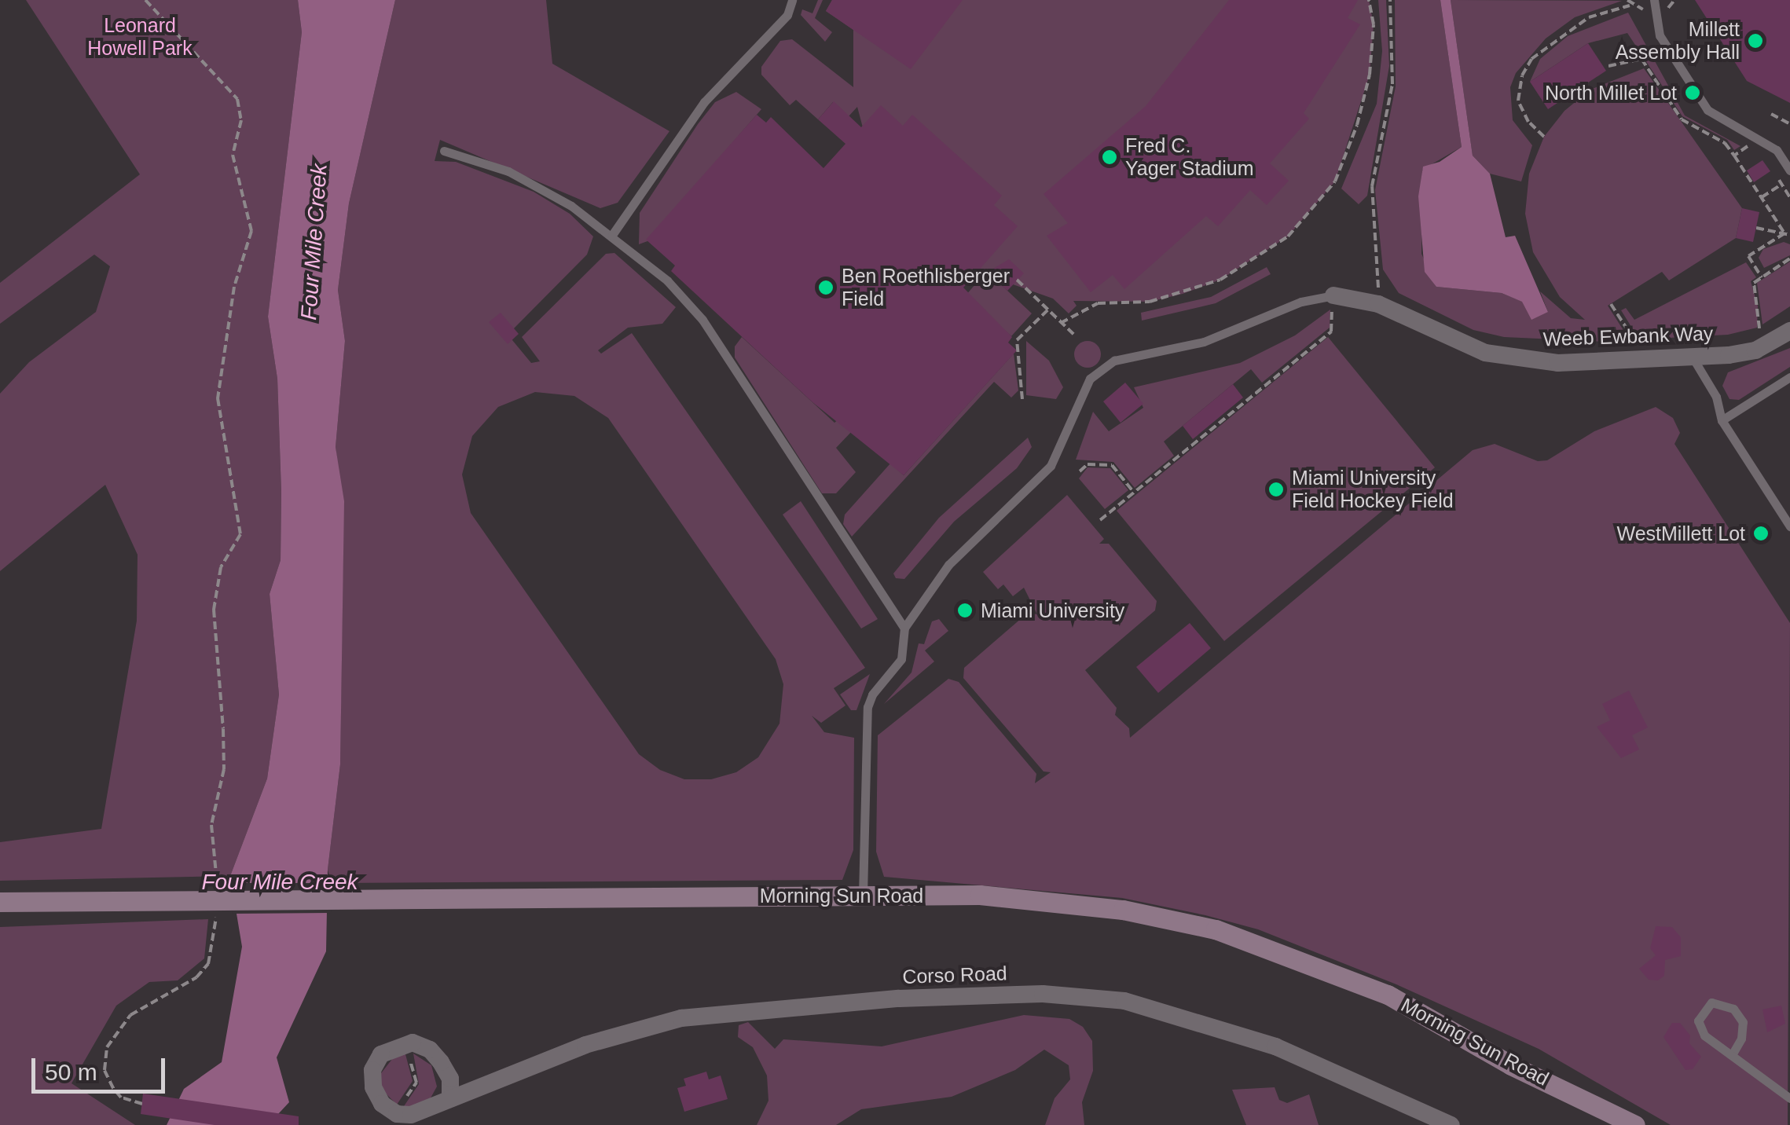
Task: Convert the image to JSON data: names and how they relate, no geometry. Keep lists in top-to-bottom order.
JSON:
{
  "streets": {
    "main road": ["Morning Sun Road"],
    "street": ["Weeb Ewbank Way", "Corso Road"]
  },
  "water": ["Four Mile Creek"],
  "parks": ["Leonard Howell Park"],
  "places": [
    "Millett Assembly Hall",
    "North Millet Lot",
    "Fred C. Yager Stadium",
    "Ben Roethlisberger Field",
    "Miami University Field Hockey Field",
    "WestMillett Lot",
    "Miami University"
  ],
  "scale_bar": "50 m"
}
